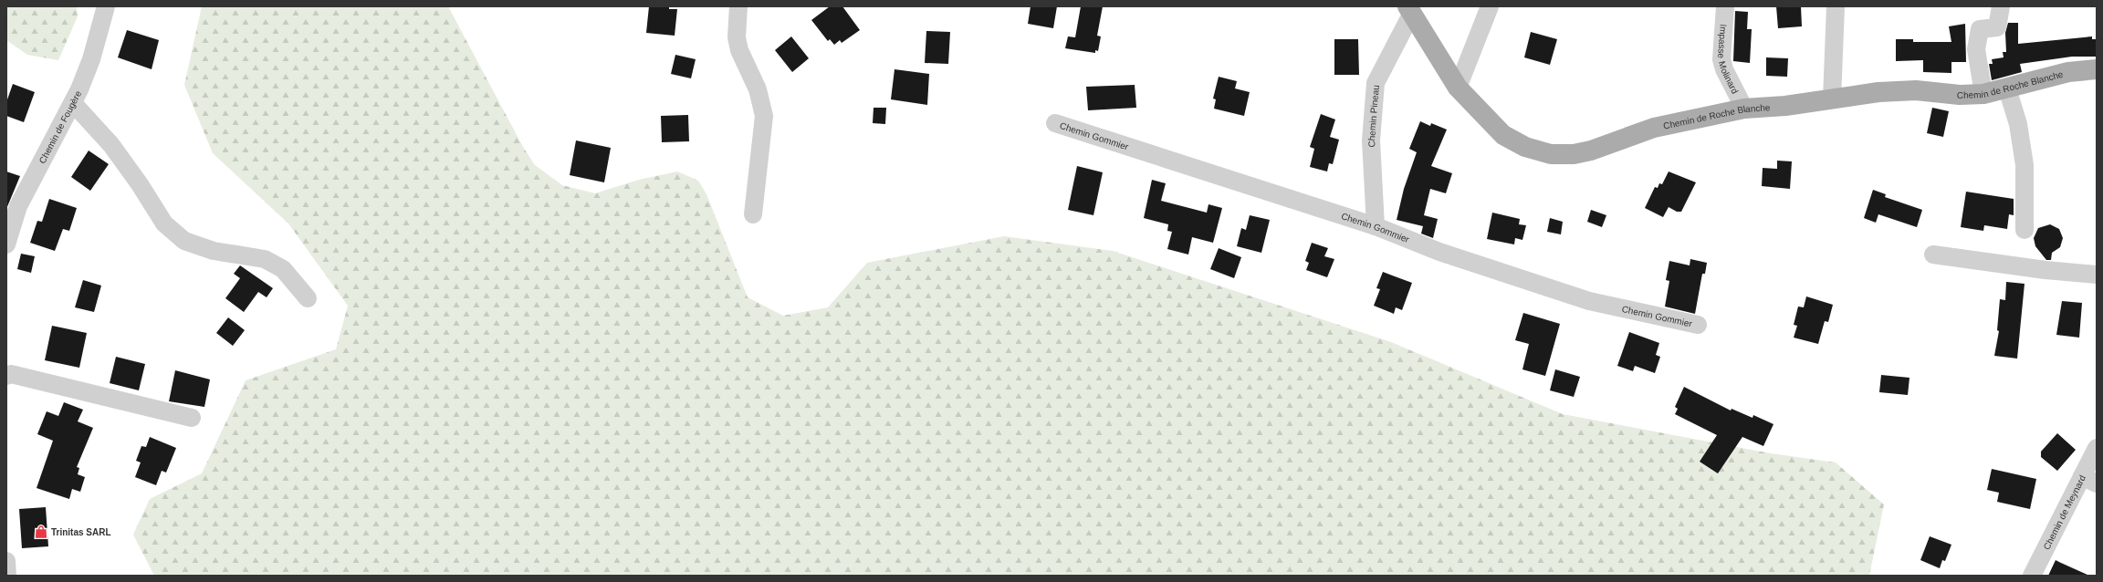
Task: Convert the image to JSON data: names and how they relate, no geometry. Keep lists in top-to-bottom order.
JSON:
{
  "streets": {
    "main road": ["Chemin de Roche Blanche"],
    "street": [
      "Impasse Molinard",
      "Chemin Pineau",
      "Chemin de Fougère",
      "Chemin Gommier",
      "Chemin de Meynard"
    ]
  },
  "crossings": [
    ["Impasse Molinard", "Chemin de Roche Blanche"],
    ["Chemin de Roche Blanche", "Chemin Pineau"],
    ["Chemin Pineau", "Chemin Gommier"]
  ],
  "places": {
    "shop": ["Trinitas SARL"]
  }
}
